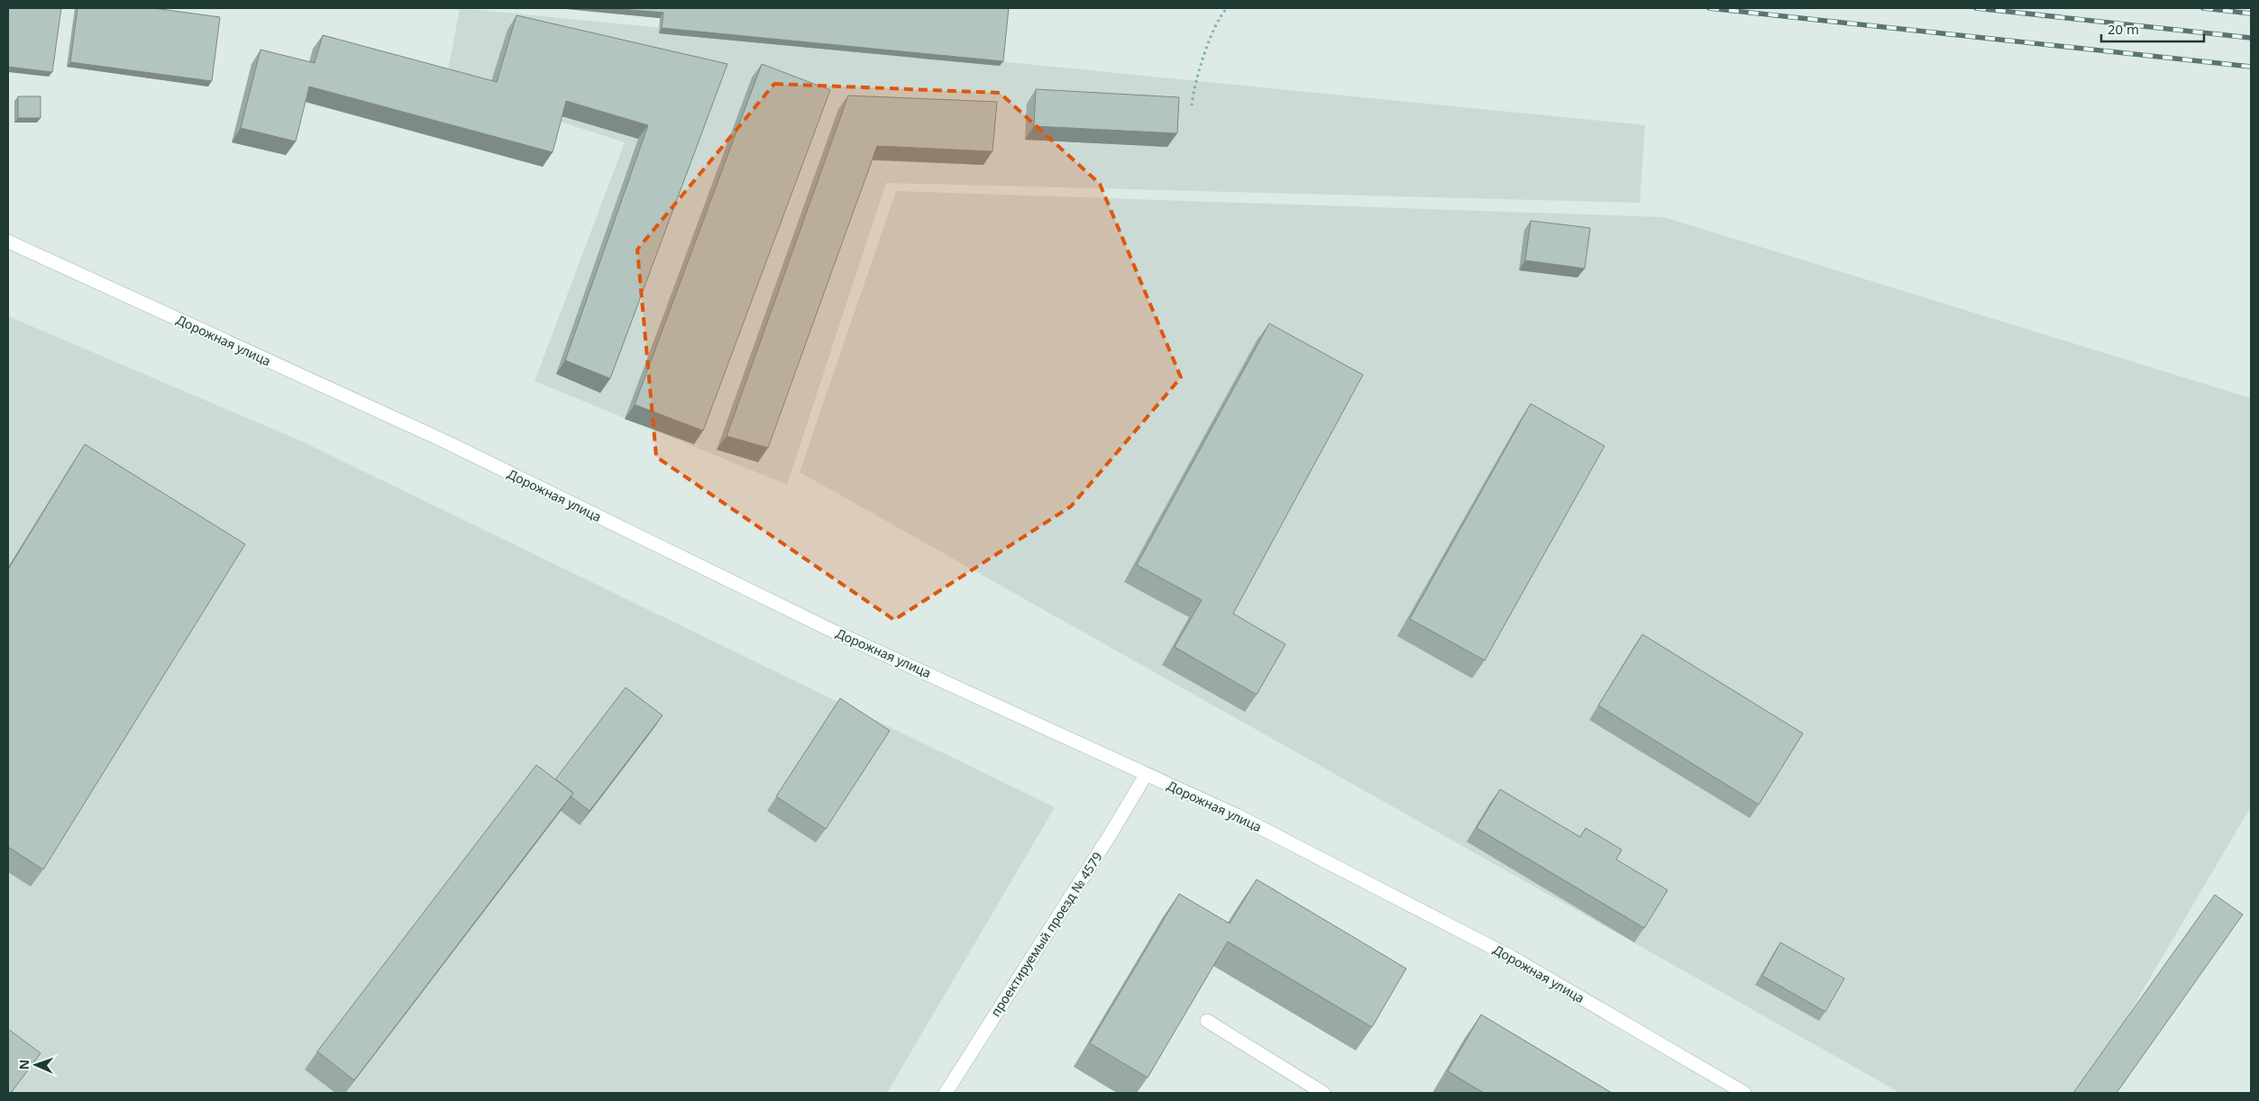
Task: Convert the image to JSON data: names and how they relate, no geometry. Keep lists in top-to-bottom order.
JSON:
{
  "streets": {
    "main road": ["Дорожная улица", "проектируемый проезд № 4579"]
  },
  "crossings": [
    ["Дорожная улица", "проектируемый проезд № 4579"]
  ],
  "scale_bar": "20 m",
  "north": "left"
}
